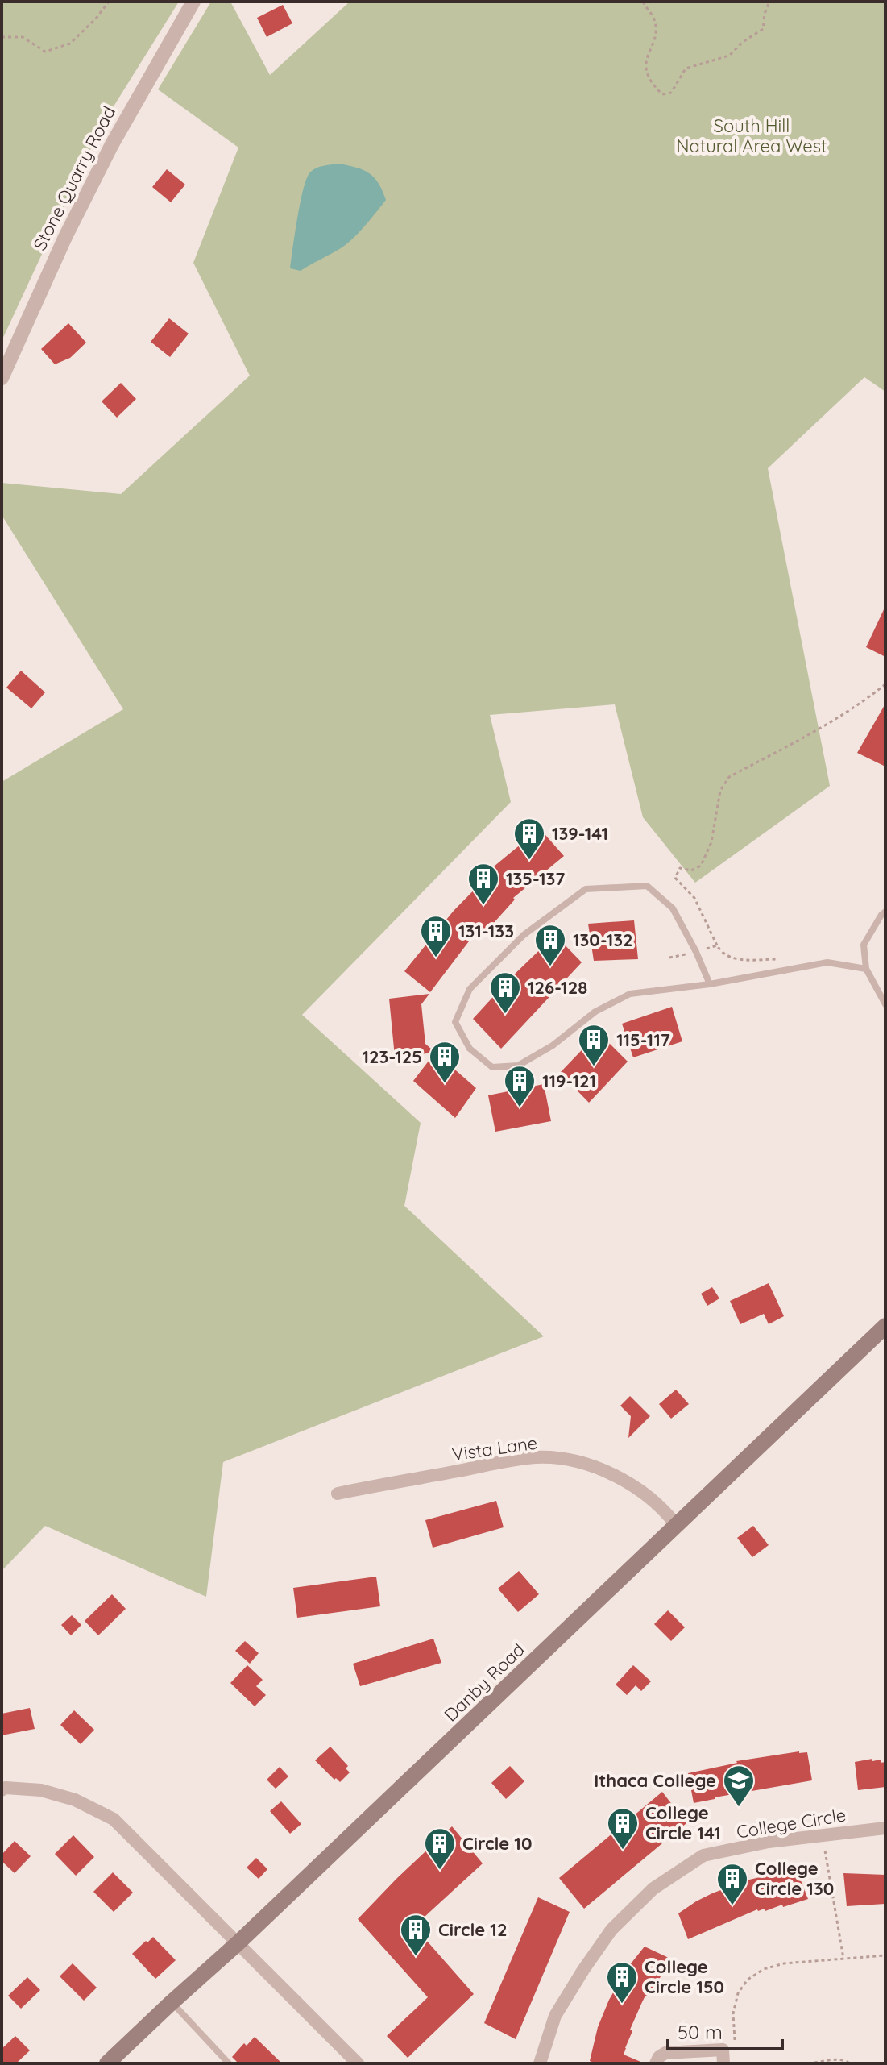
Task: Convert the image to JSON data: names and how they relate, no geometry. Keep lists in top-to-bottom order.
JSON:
{
  "streets": {
    "main road": ["Danby Road"],
    "street": ["Stone Quarry Road", "Vista Lane", "College Circle"]
  },
  "crossings": [
    ["Vista Lane", "Danby Road"]
  ],
  "parks": ["South Hill Natural Area West"],
  "places": {
    "building": [
      "139-141",
      "135-137",
      "131-133",
      "130-132",
      "126-128",
      "115-117",
      "123-125",
      "119-121",
      "College Circle 141",
      "Circle 10",
      "College Circle 130",
      "Circle 12",
      "College Circle 150"
    ],
    "school or university": ["Ithaca College"]
  },
  "scale_bar": "50 m"
}
